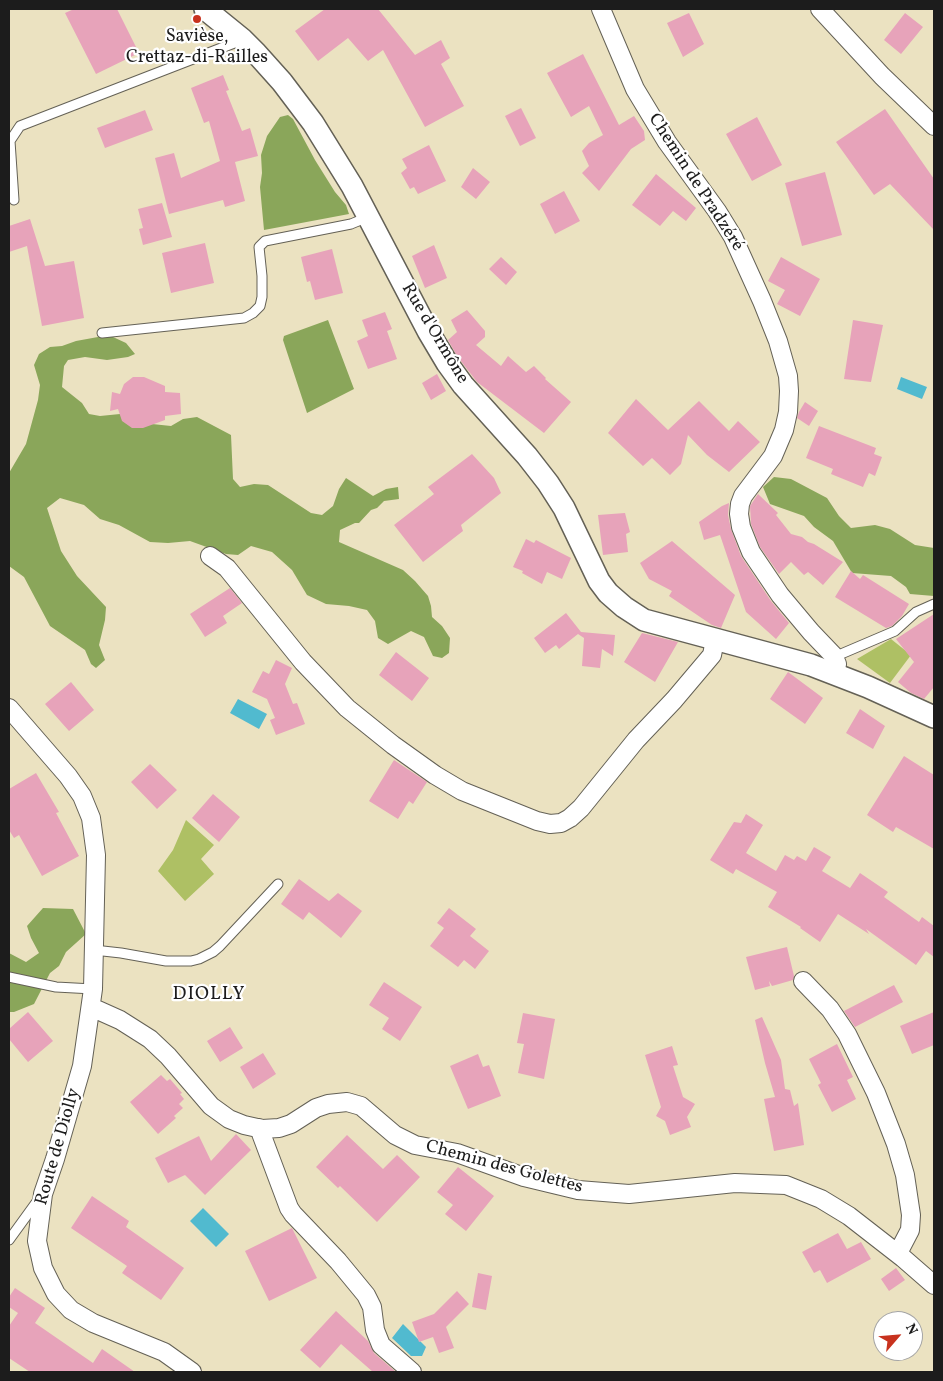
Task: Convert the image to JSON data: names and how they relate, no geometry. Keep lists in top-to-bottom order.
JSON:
{
  "streets": {
    "street": [
      "Chemin de Pradzéré",
      "Rue d'Ormône",
      "Route de Diolly",
      "Chemin des Golettes"
    ]
  },
  "crossings": [
    ["Chemin de Pradzéré", "Rue d'Ormône"],
    ["Route de Diolly", "Chemin des Golettes"]
  ],
  "districts": ["DIOLLY"],
  "places": ["Savièse, Crettaz-di-Railles"],
  "north": "top right"
}
